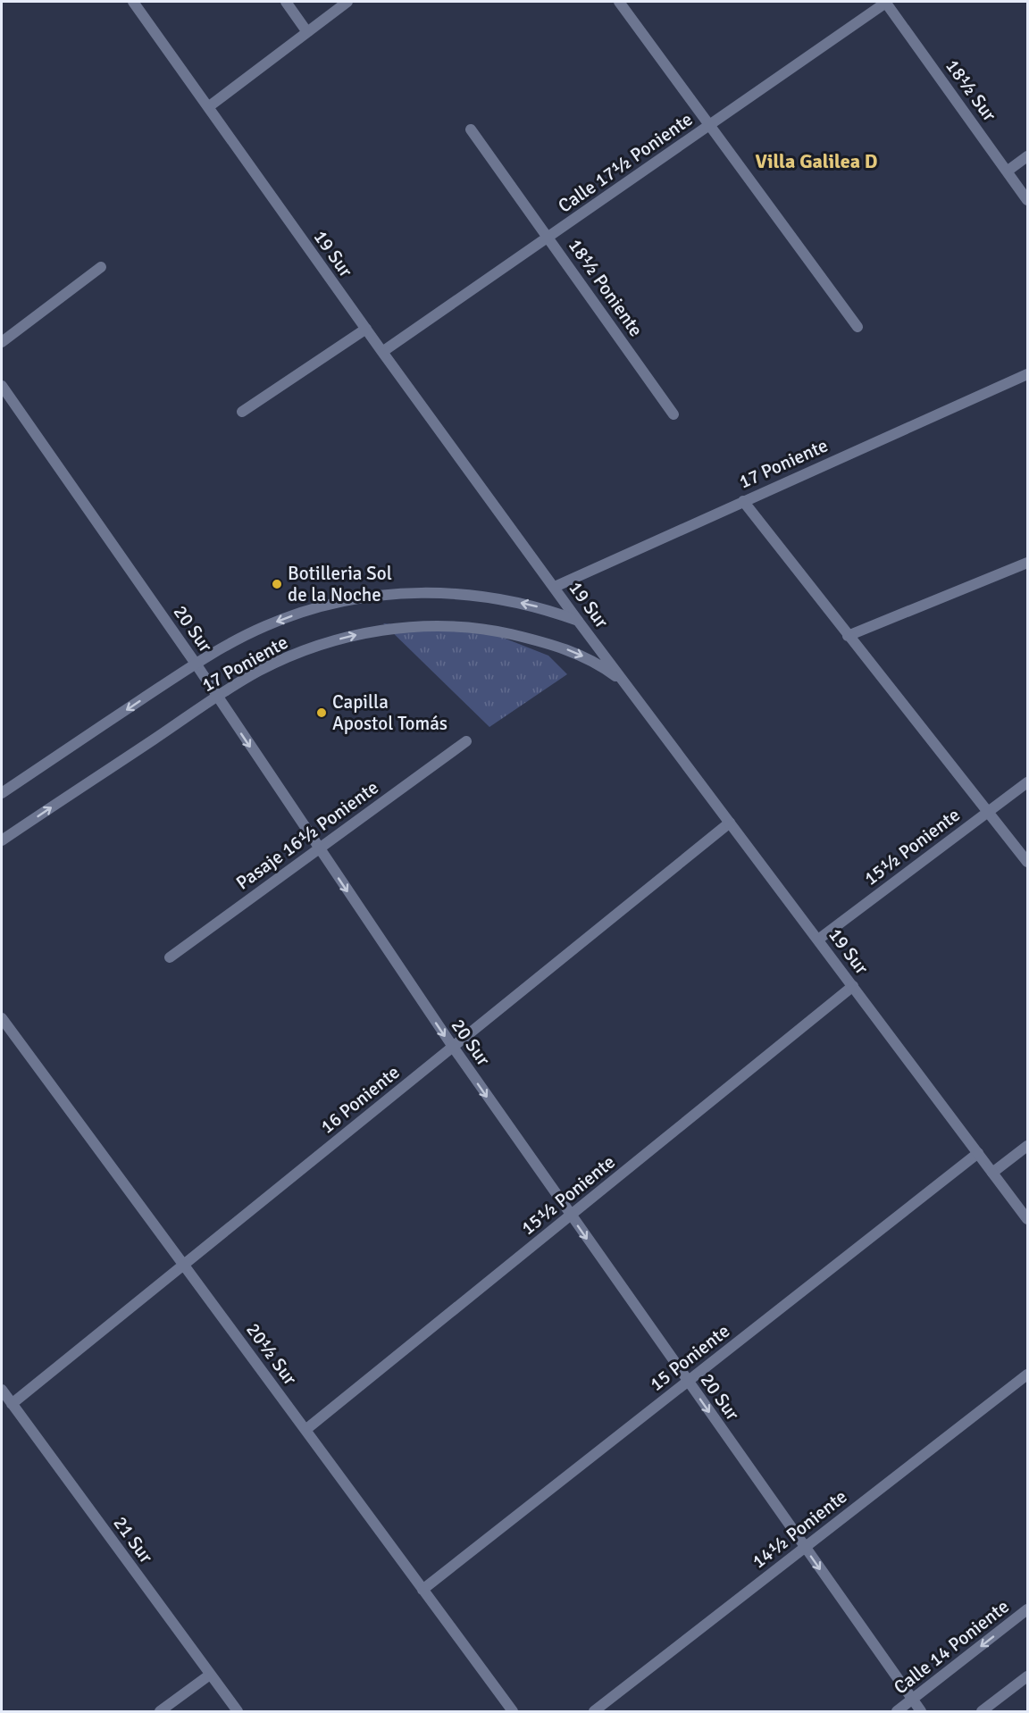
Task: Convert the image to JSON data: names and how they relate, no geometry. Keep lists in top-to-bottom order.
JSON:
{
  "streets": {
    "street": [
      "18½ Sur",
      "Calle 17½ Poniente",
      "19 Sur",
      "18½ Poniente",
      "17 Poniente",
      "20 Sur",
      "Pasaje 16½ Poniente",
      "15½ Poniente",
      "16 Poniente",
      "20½ Sur",
      "15 Poniente",
      "14½ Poniente",
      "21 Sur",
      "Calle 14 Poniente"
    ]
  },
  "crossings": [
    ["18½ Sur", "Calle 17½ Poniente"],
    ["Calle 17½ Poniente", "19 Sur"],
    ["Calle 17½ Poniente", "18½ Poniente"],
    ["19 Sur", "17 Poniente"],
    ["19 Sur", "15½ Poniente"],
    ["19 Sur", "16 Poniente"],
    ["19 Sur", "15 Poniente"],
    ["17 Poniente", "20 Sur"],
    ["20 Sur", "Pasaje 16½ Poniente"],
    ["20 Sur", "15½ Poniente"],
    ["20 Sur", "16 Poniente"],
    ["20 Sur", "15 Poniente"],
    ["20 Sur", "14½ Poniente"],
    ["20 Sur", "Calle 14 Poniente"],
    ["15½ Poniente", "20½ Sur"],
    ["16 Poniente", "20½ Sur"],
    ["16 Poniente", "21 Sur"],
    ["20½ Sur", "15 Poniente"]
  ],
  "one_way": ["20 Sur"],
  "districts": ["Villa Galilea D"],
  "places": ["Botilleria Sol de la Noche", "Capilla Apostol Tomás"]
}
